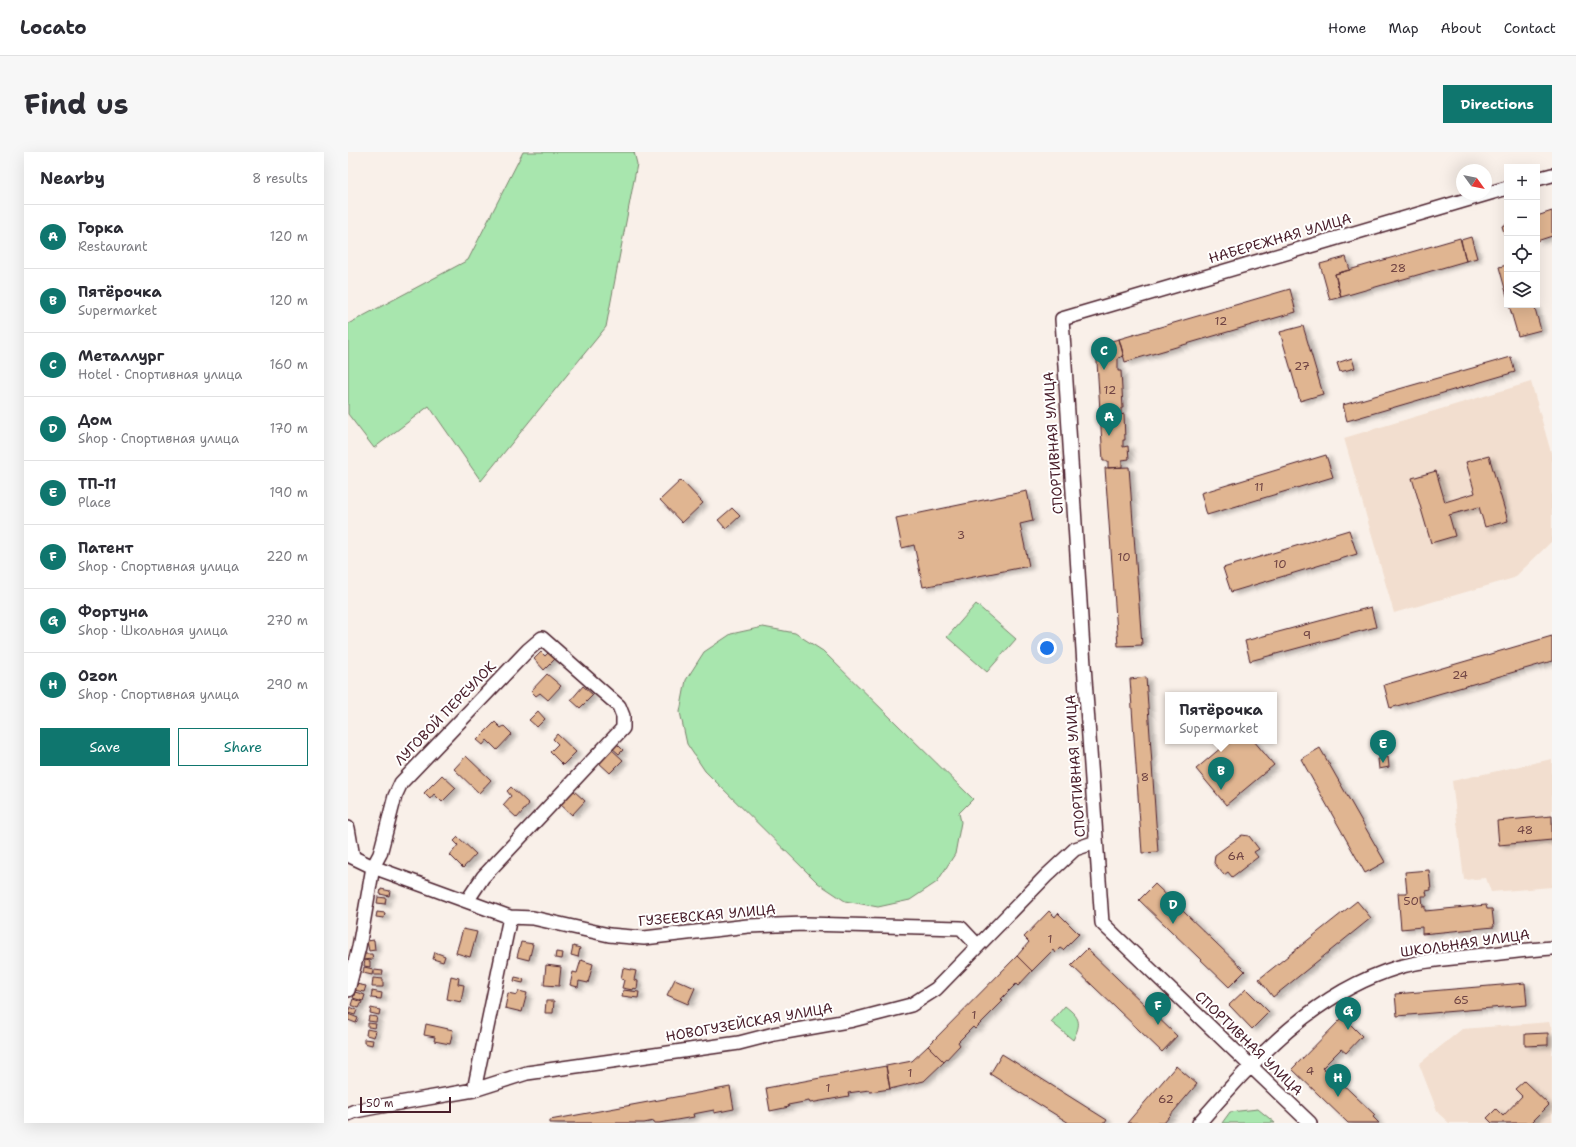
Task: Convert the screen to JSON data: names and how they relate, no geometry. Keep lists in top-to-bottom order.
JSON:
{
  "streets": {
    "street": [
      "НАБЕРЕЖНАЯ УЛИЦА",
      "СПОРТИВНАЯ УЛИЦА",
      "ЛУГОВОЙ ПЕРЕУЛОК",
      "ГУЗЕЕВСКАЯ УЛИЦА",
      "ШКОЛЬНАЯ УЛИЦА",
      "НОВОГУЗЕЙСКАЯ УЛИЦА"
    ]
  },
  "crossings": [
    ["НАБЕРЕЖНАЯ УЛИЦА", "СПОРТИВНАЯ УЛИЦА"],
    ["СПОРТИВНАЯ УЛИЦА", "ШКОЛЬНАЯ УЛИЦА"],
    ["СПОРТИВНАЯ УЛИЦА", "НОВОГУЗЕЙСКАЯ УЛИЦА"],
    ["ЛУГОВОЙ ПЕРЕУЛОК", "ГУЗЕЕВСКАЯ УЛИЦА"],
    ["ГУЗЕЕВСКАЯ УЛИЦА", "НОВОГУЗЕЙСКАЯ УЛИЦА"]
  ],
  "house_numbers": [
    "28",
    "12",
    "27",
    "12",
    "11",
    "3",
    "10",
    "10",
    "9",
    "24",
    "8",
    "48",
    "6А",
    "50",
    "1",
    "65",
    "1",
    "4",
    "1",
    "1",
    "62"
  ],
  "scale_bar": "50 m",
  "north": "bottom right",
  "page": {
    "header": "Locato",
    "nav": [
      "Home",
      "Map",
      "About",
      "Contact"
    ],
    "title": "Find us",
    "buttons": [
      "Directions",
      ["Save", "Share"]
    ],
    "heading": ["Nearby", "8 results"],
    "map_buttons": ["+", "−"],
    "list": [
      {
        "mark": "A",
        "name": "Горка",
        "note": "Restaurant",
        "value": "120 m"
      },
      {
        "mark": "B",
        "name": "Пятёрочка",
        "note": "Supermarket",
        "value": "120 m"
      },
      {
        "mark": "C",
        "name": "Металлург",
        "note": "Hotel · Спортивная улица",
        "value": "160 m"
      },
      {
        "mark": "D",
        "name": "Дом",
        "note": "Shop · Спортивная улица",
        "value": "170 m"
      },
      {
        "mark": "E",
        "name": "ТП-11",
        "note": "Place",
        "value": "190 m"
      },
      {
        "mark": "F",
        "name": "Патент",
        "note": "Shop · Спортивная улица",
        "value": "220 m"
      },
      {
        "mark": "G",
        "name": "Фортуна",
        "note": "Shop · Школьная улица",
        "value": "270 m"
      },
      {
        "mark": "H",
        "name": "Ozon",
        "note": "Shop · Спортивная улица",
        "value": "290 m"
      }
    ],
    "pins": [
      "C",
      "A",
      "E",
      "B",
      "D",
      "F",
      "G",
      "H"
    ],
    "popup": ["Пятёрочка", "Supermarket"],
    "scale": "50 m"
  }
}
